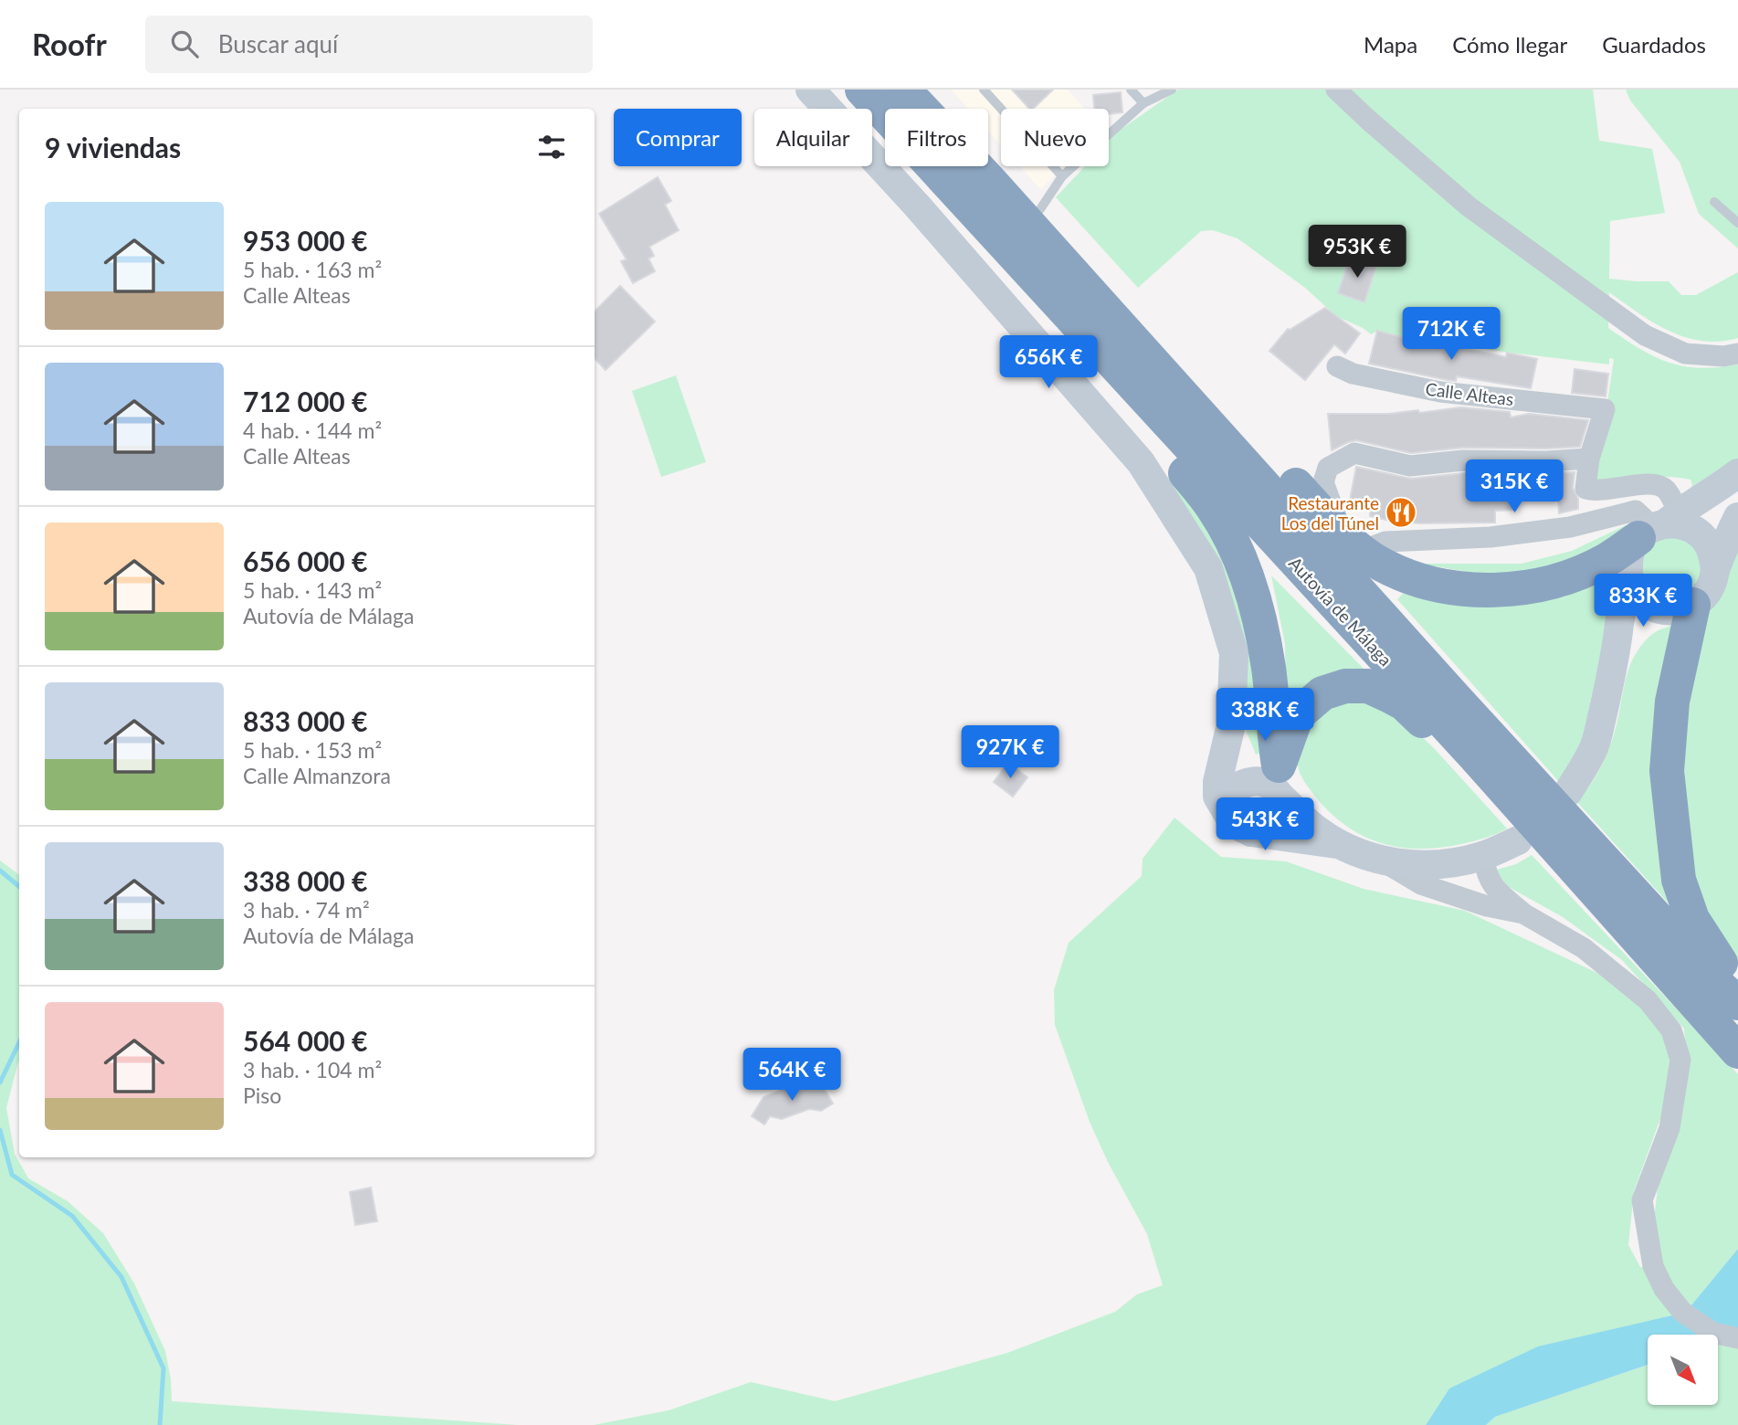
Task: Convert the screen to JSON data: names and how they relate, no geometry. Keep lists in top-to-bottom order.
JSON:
{
  "streets": {
    "highway": ["Autovía de Málaga"],
    "street": ["Calle Alteas"]
  },
  "places": {
    "restaurant": ["Restaurante Los del Túnel"]
  },
  "north": "bottom right",
  "page": {
    "header": "Roofr",
    "search": "Buscar aquí",
    "nav": ["Mapa", "Cómo llegar", "Guardados"],
    "chip": [
      "Comprar",
      "Alquilar",
      "Filtros",
      "Nuevo"
    ],
    "heading": "9 viviendas",
    "list": [
      {
        "name": "953 000 €",
        "note": "5 hab. · 163 m² · Calle Alteas"
      },
      {
        "name": "712 000 €",
        "note": "4 hab. · 144 m² · Calle Alteas"
      },
      {
        "name": "656 000 €",
        "note": "5 hab. · 143 m² · Autovía de Málaga"
      },
      {
        "name": "833 000 €",
        "note": "5 hab. · 153 m² · Calle Almanzora"
      },
      {
        "name": "338 000 €",
        "note": "3 hab. · 74 m² · Autovía de Málaga"
      },
      {
        "name": "564 000 €",
        "note": "3 hab. · 104 m² · Piso"
      }
    ],
    "price": [
      "953K €",
      "712K €",
      "656K €",
      "315K €",
      "833K €",
      "338K €",
      "927K €",
      "543K €",
      "564K €"
    ]
  }
}
